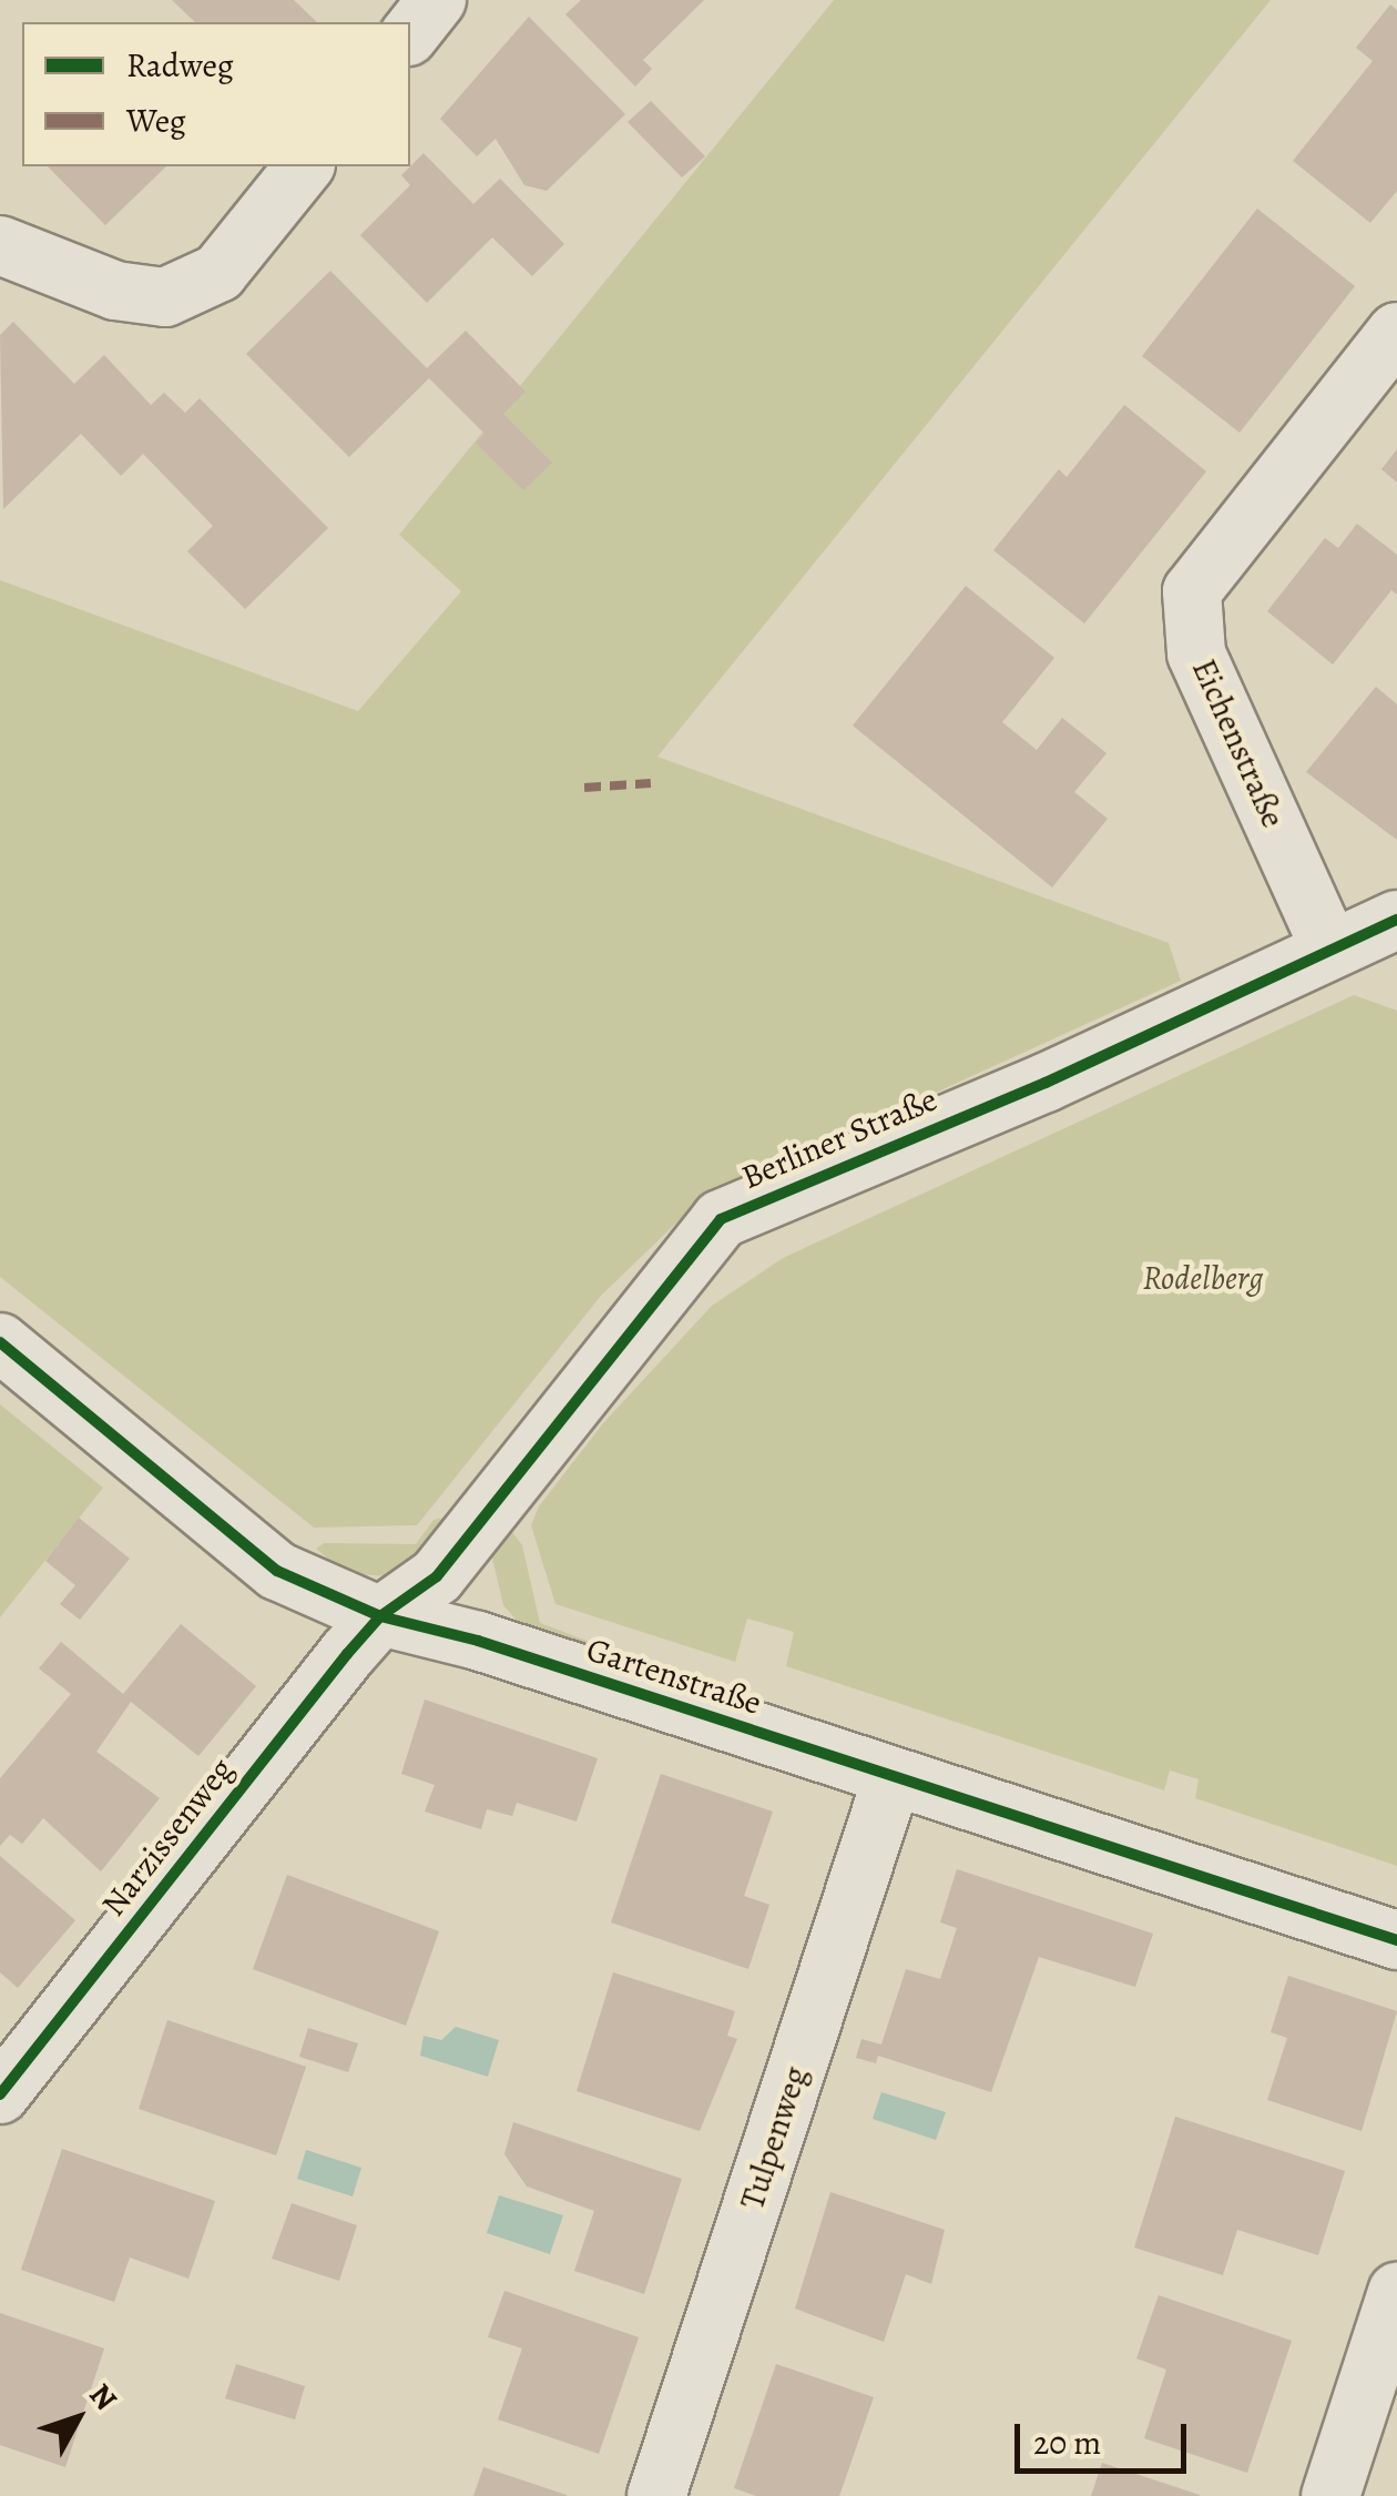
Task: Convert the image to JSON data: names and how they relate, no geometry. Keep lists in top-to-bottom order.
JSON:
{
  "streets": {
    "street": [
      "Eichenstraße",
      "Berliner Straße",
      "Gartenstraße",
      "Narzissenweg",
      "Tulpenweg"
    ]
  },
  "crossings": [
    ["Eichenstraße", "Berliner Straße"],
    ["Berliner Straße", "Gartenstraße"],
    ["Berliner Straße", "Narzissenweg"],
    ["Gartenstraße", "Narzissenweg"],
    ["Gartenstraße", "Tulpenweg"]
  ],
  "parks": ["Rodelberg"],
  "legend": ["Radweg", "Weg"],
  "scale_bar": "20 m",
  "north": "top right"
}
